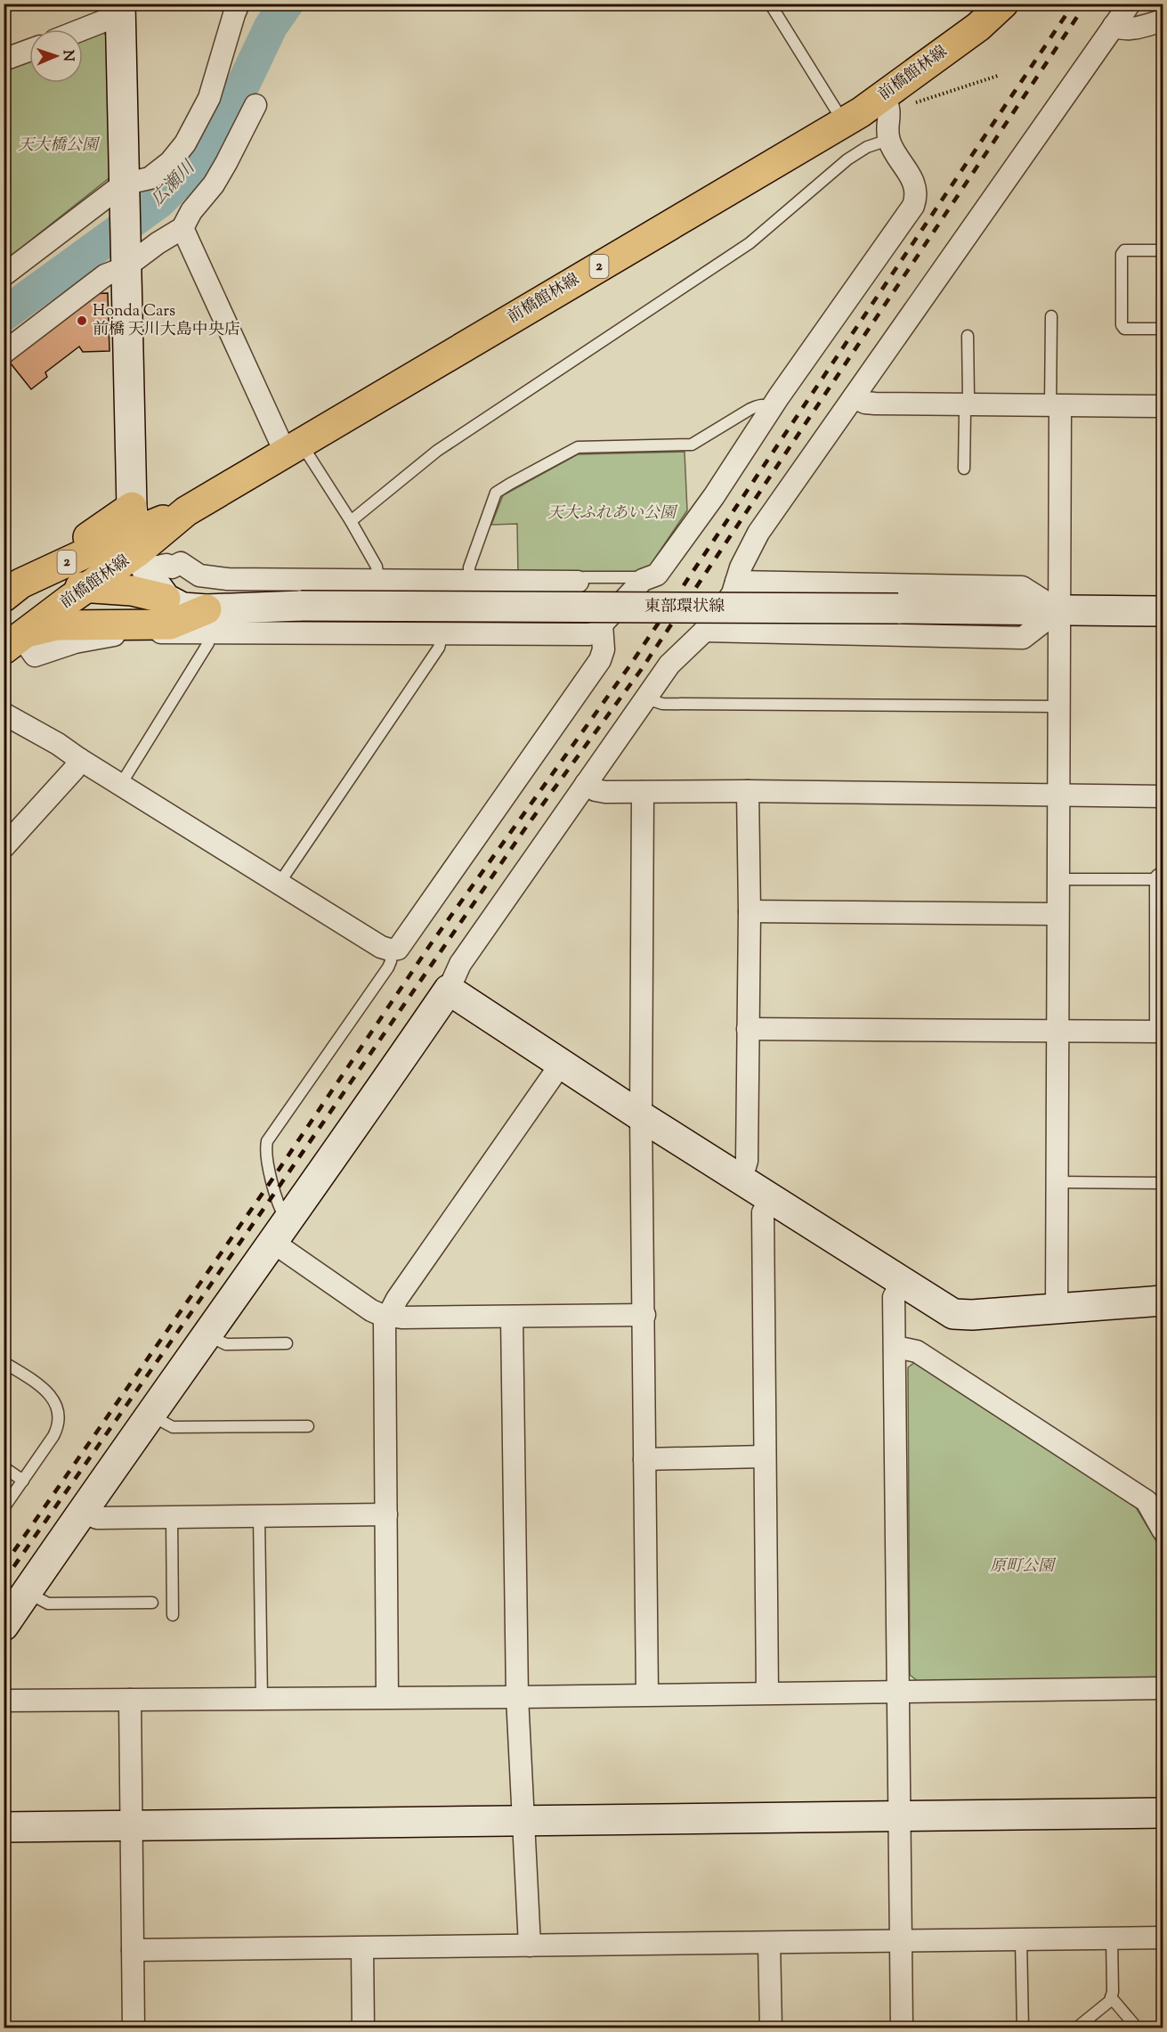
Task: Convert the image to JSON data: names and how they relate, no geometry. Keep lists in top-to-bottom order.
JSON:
{
  "streets": {
    "main road": ["前橋館林線", "2"],
    "street": ["東部環状線"]
  },
  "water": ["広瀬川"],
  "parks": ["天大橋公園", "天大ふれあい公園", "原町公園"],
  "places": ["Honda Cars 前橋 天川大島中央店"],
  "north": "right"
}
